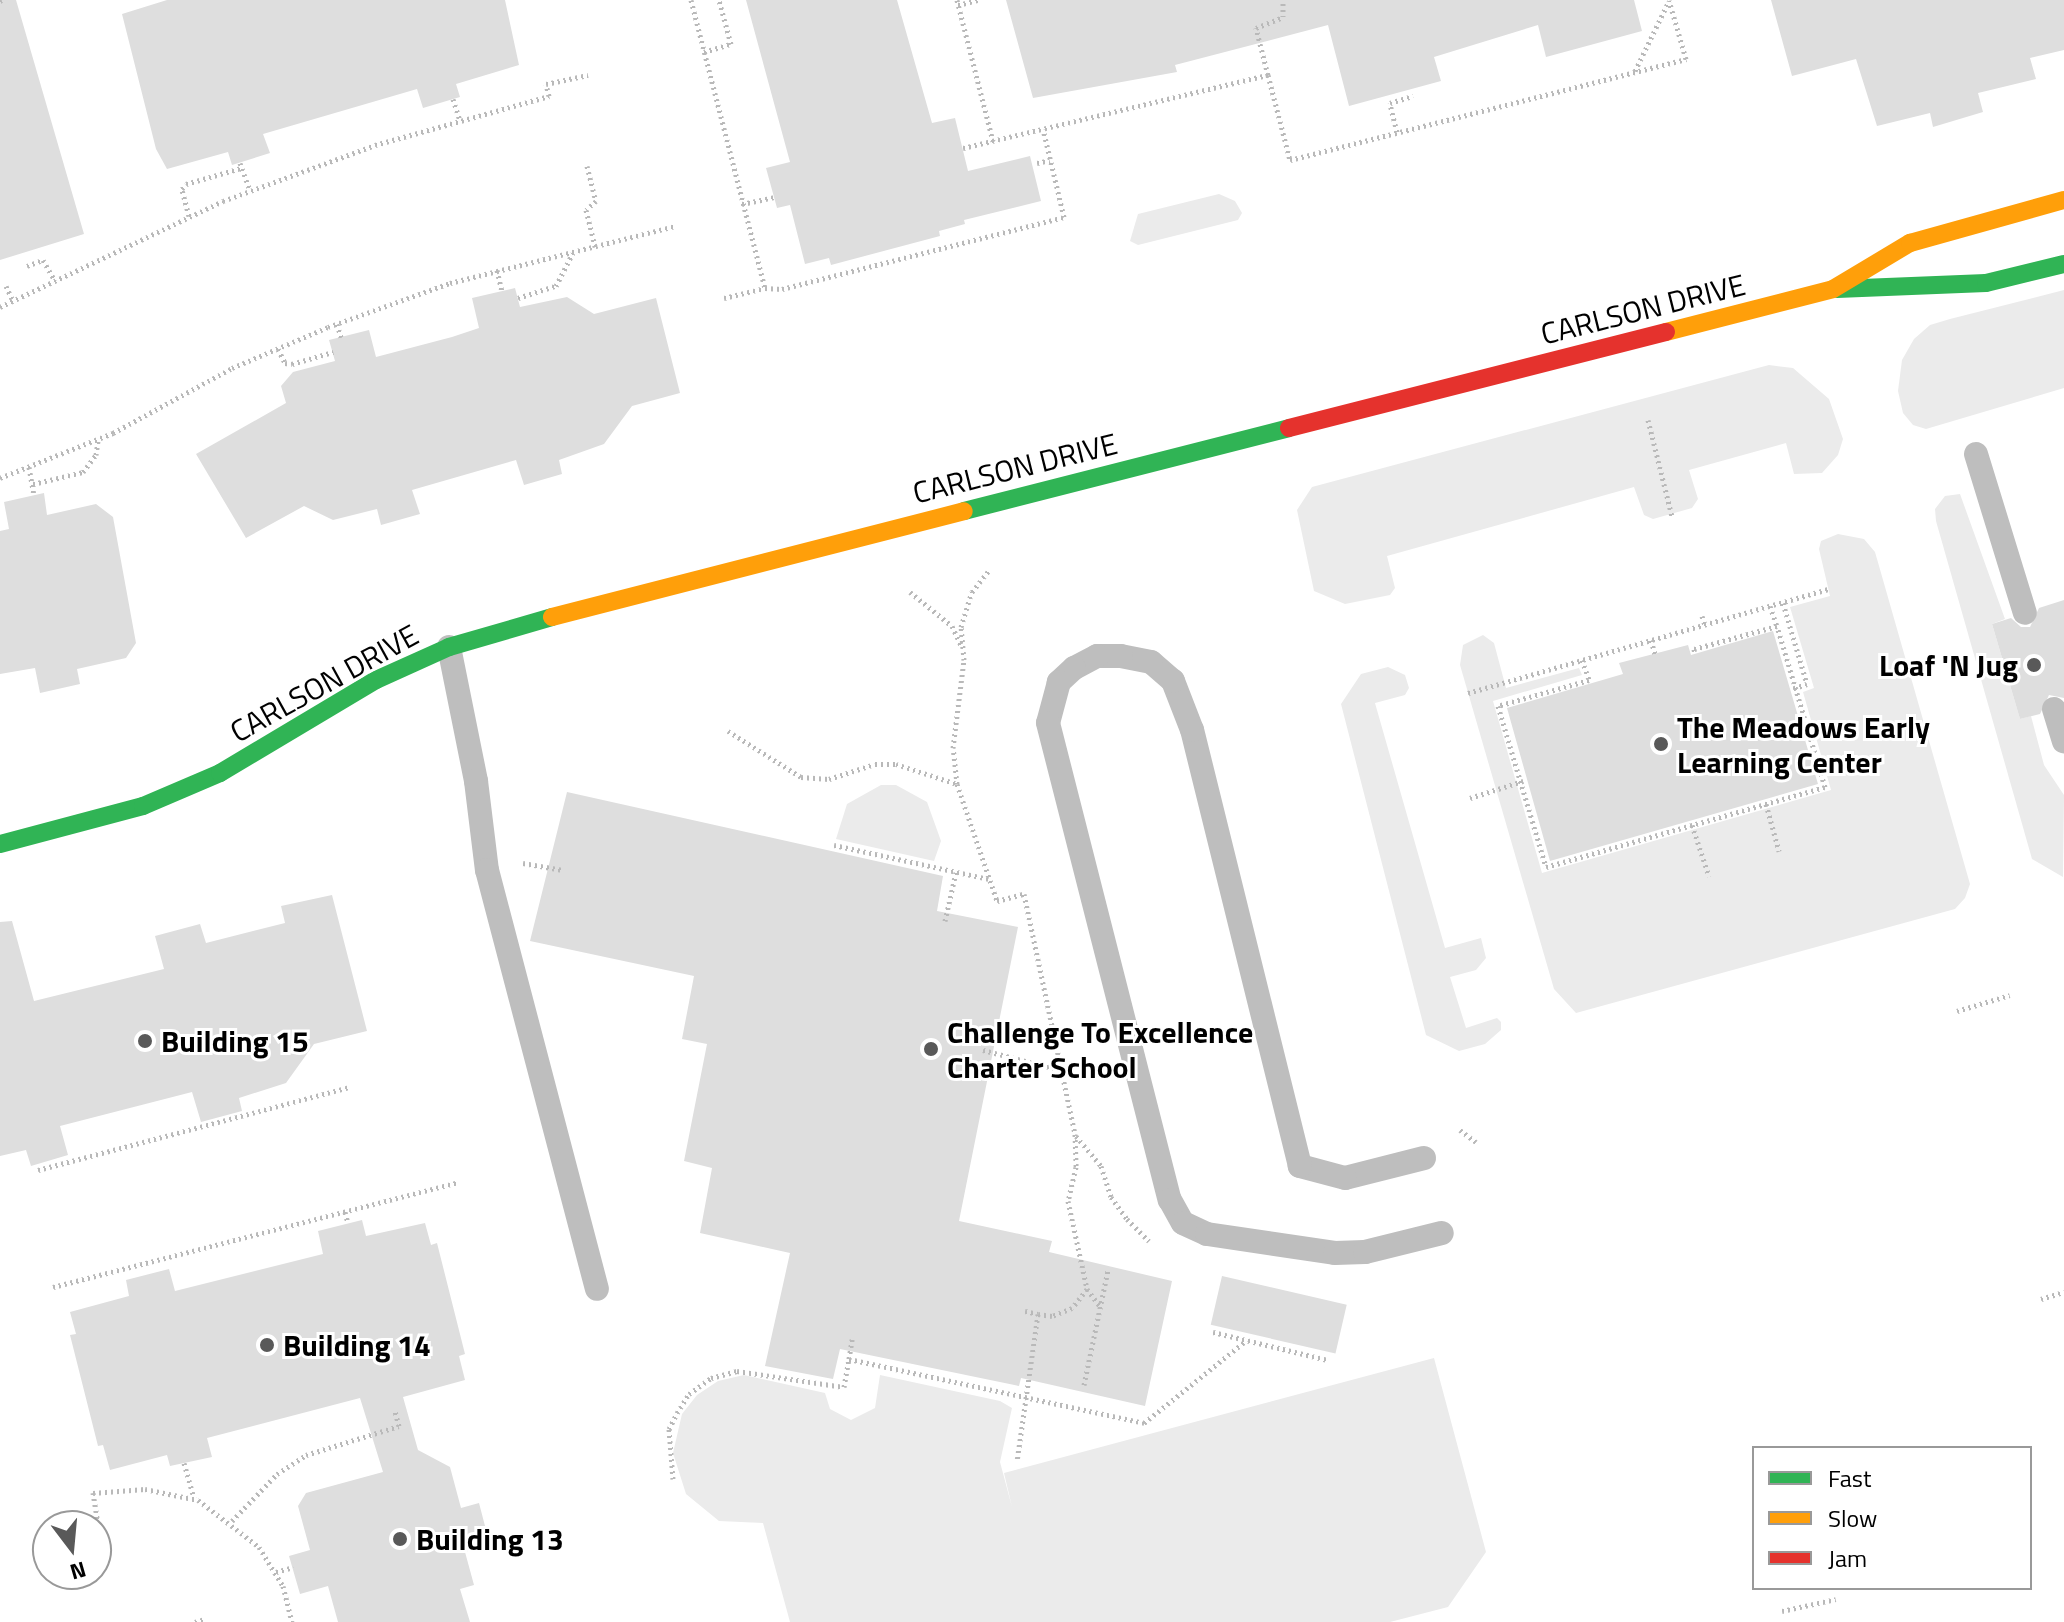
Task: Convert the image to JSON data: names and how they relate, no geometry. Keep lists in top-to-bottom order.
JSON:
{
  "streets": {
    "street": ["CARLSON DRIVE"]
  },
  "places": [
    "Loaf 'N Jug",
    "The Meadows Early Learning Center",
    "Building 15",
    "Challenge To Excellence Charter School",
    "Building 14",
    "Building 13"
  ],
  "legend": ["Fast", "Slow", "Jam"],
  "north": "bottom"
}
